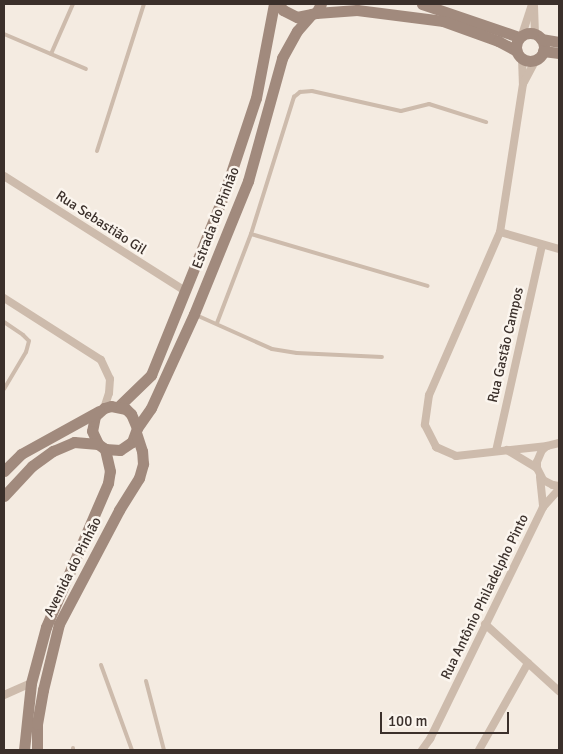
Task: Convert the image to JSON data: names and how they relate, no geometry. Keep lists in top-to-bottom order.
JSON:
{
  "streets": {
    "street": [
      "Estrada do Pinhão",
      "Rua Sebastião Gil",
      "Rua Gastão Campos",
      "Avenida do Pinhão",
      "Rua Antônio Philadelpho Pinto"
    ]
  },
  "crossings": [
    ["Estrada do Pinhão", "Rua Sebastião Gil"],
    ["Estrada do Pinhão", "Avenida do Pinhão"]
  ],
  "scale_bar": "100 m"
}
